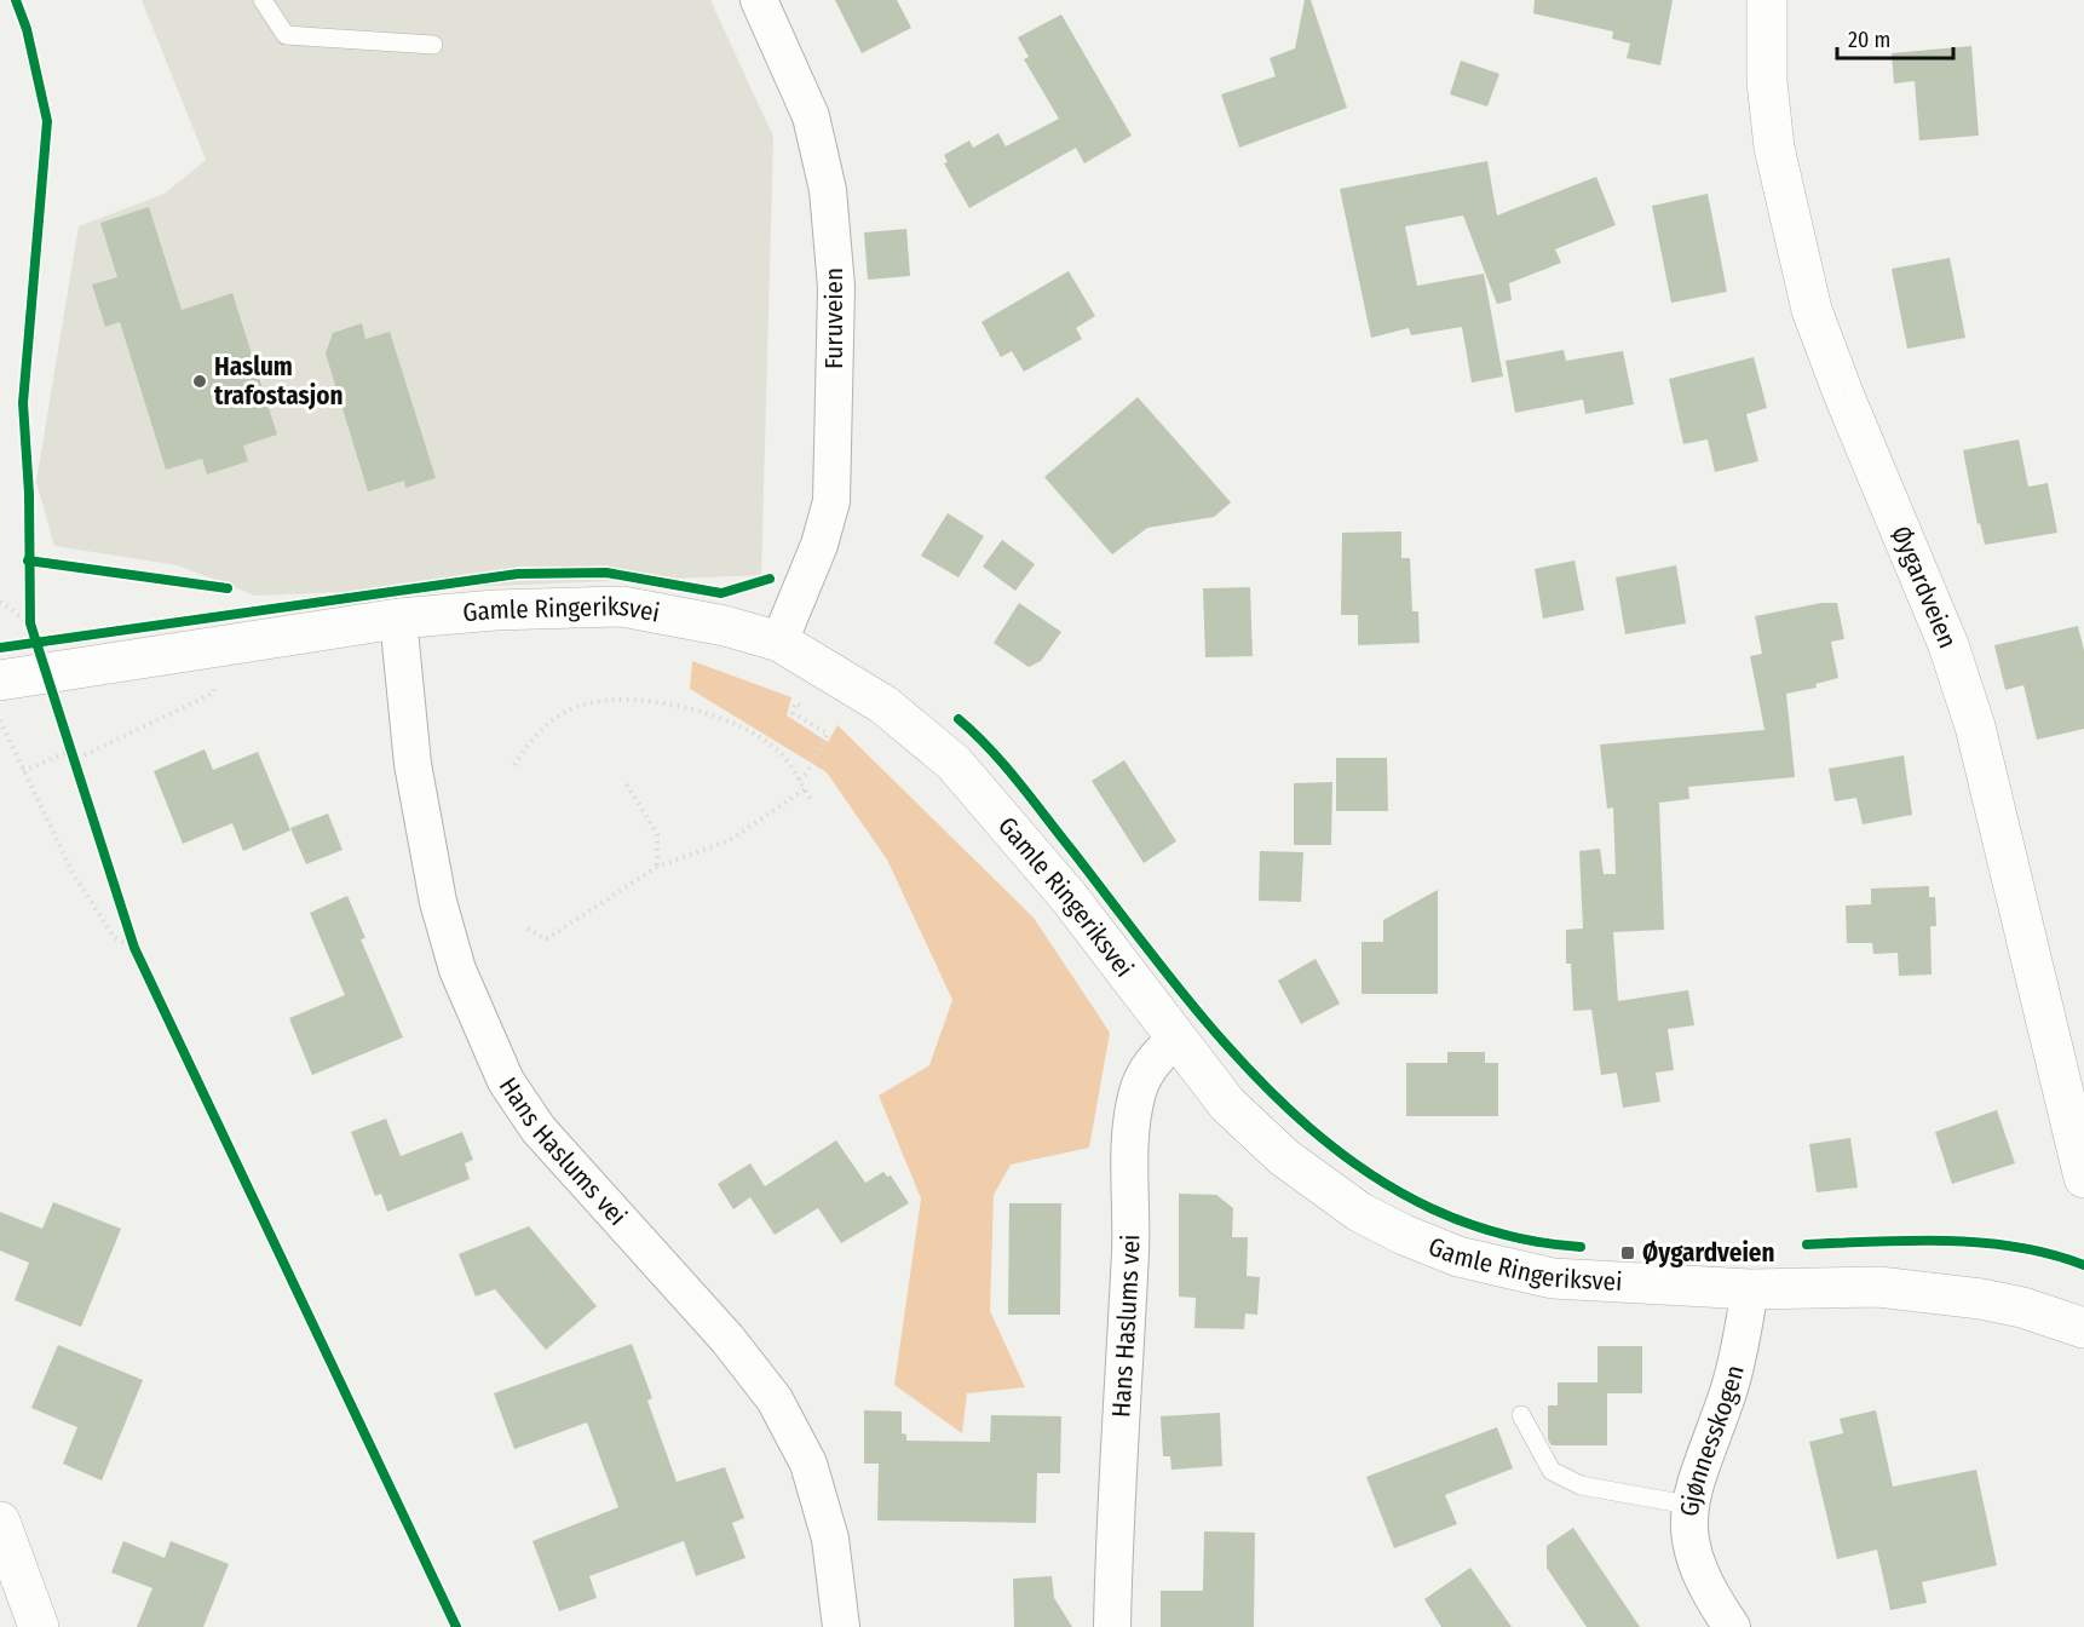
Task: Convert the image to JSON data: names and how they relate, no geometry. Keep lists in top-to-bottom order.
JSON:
{
  "streets": {
    "main road": ["Øygardveien", "Gamle Ringeriksvei"],
    "street": ["Furuveien", "Hans Haslums vei", "Gjønnesskogen"]
  },
  "crossings": [
    ["Furuveien", "Gamle Ringeriksvei"],
    ["Gamle Ringeriksvei", "Hans Haslums vei"],
    ["Gamle Ringeriksvei", "Gjønnesskogen"]
  ],
  "places": {
    "other": ["Haslum trafostasjon"],
    "transit": ["Øygardveien"]
  },
  "scale_bar": "20 m"
}
